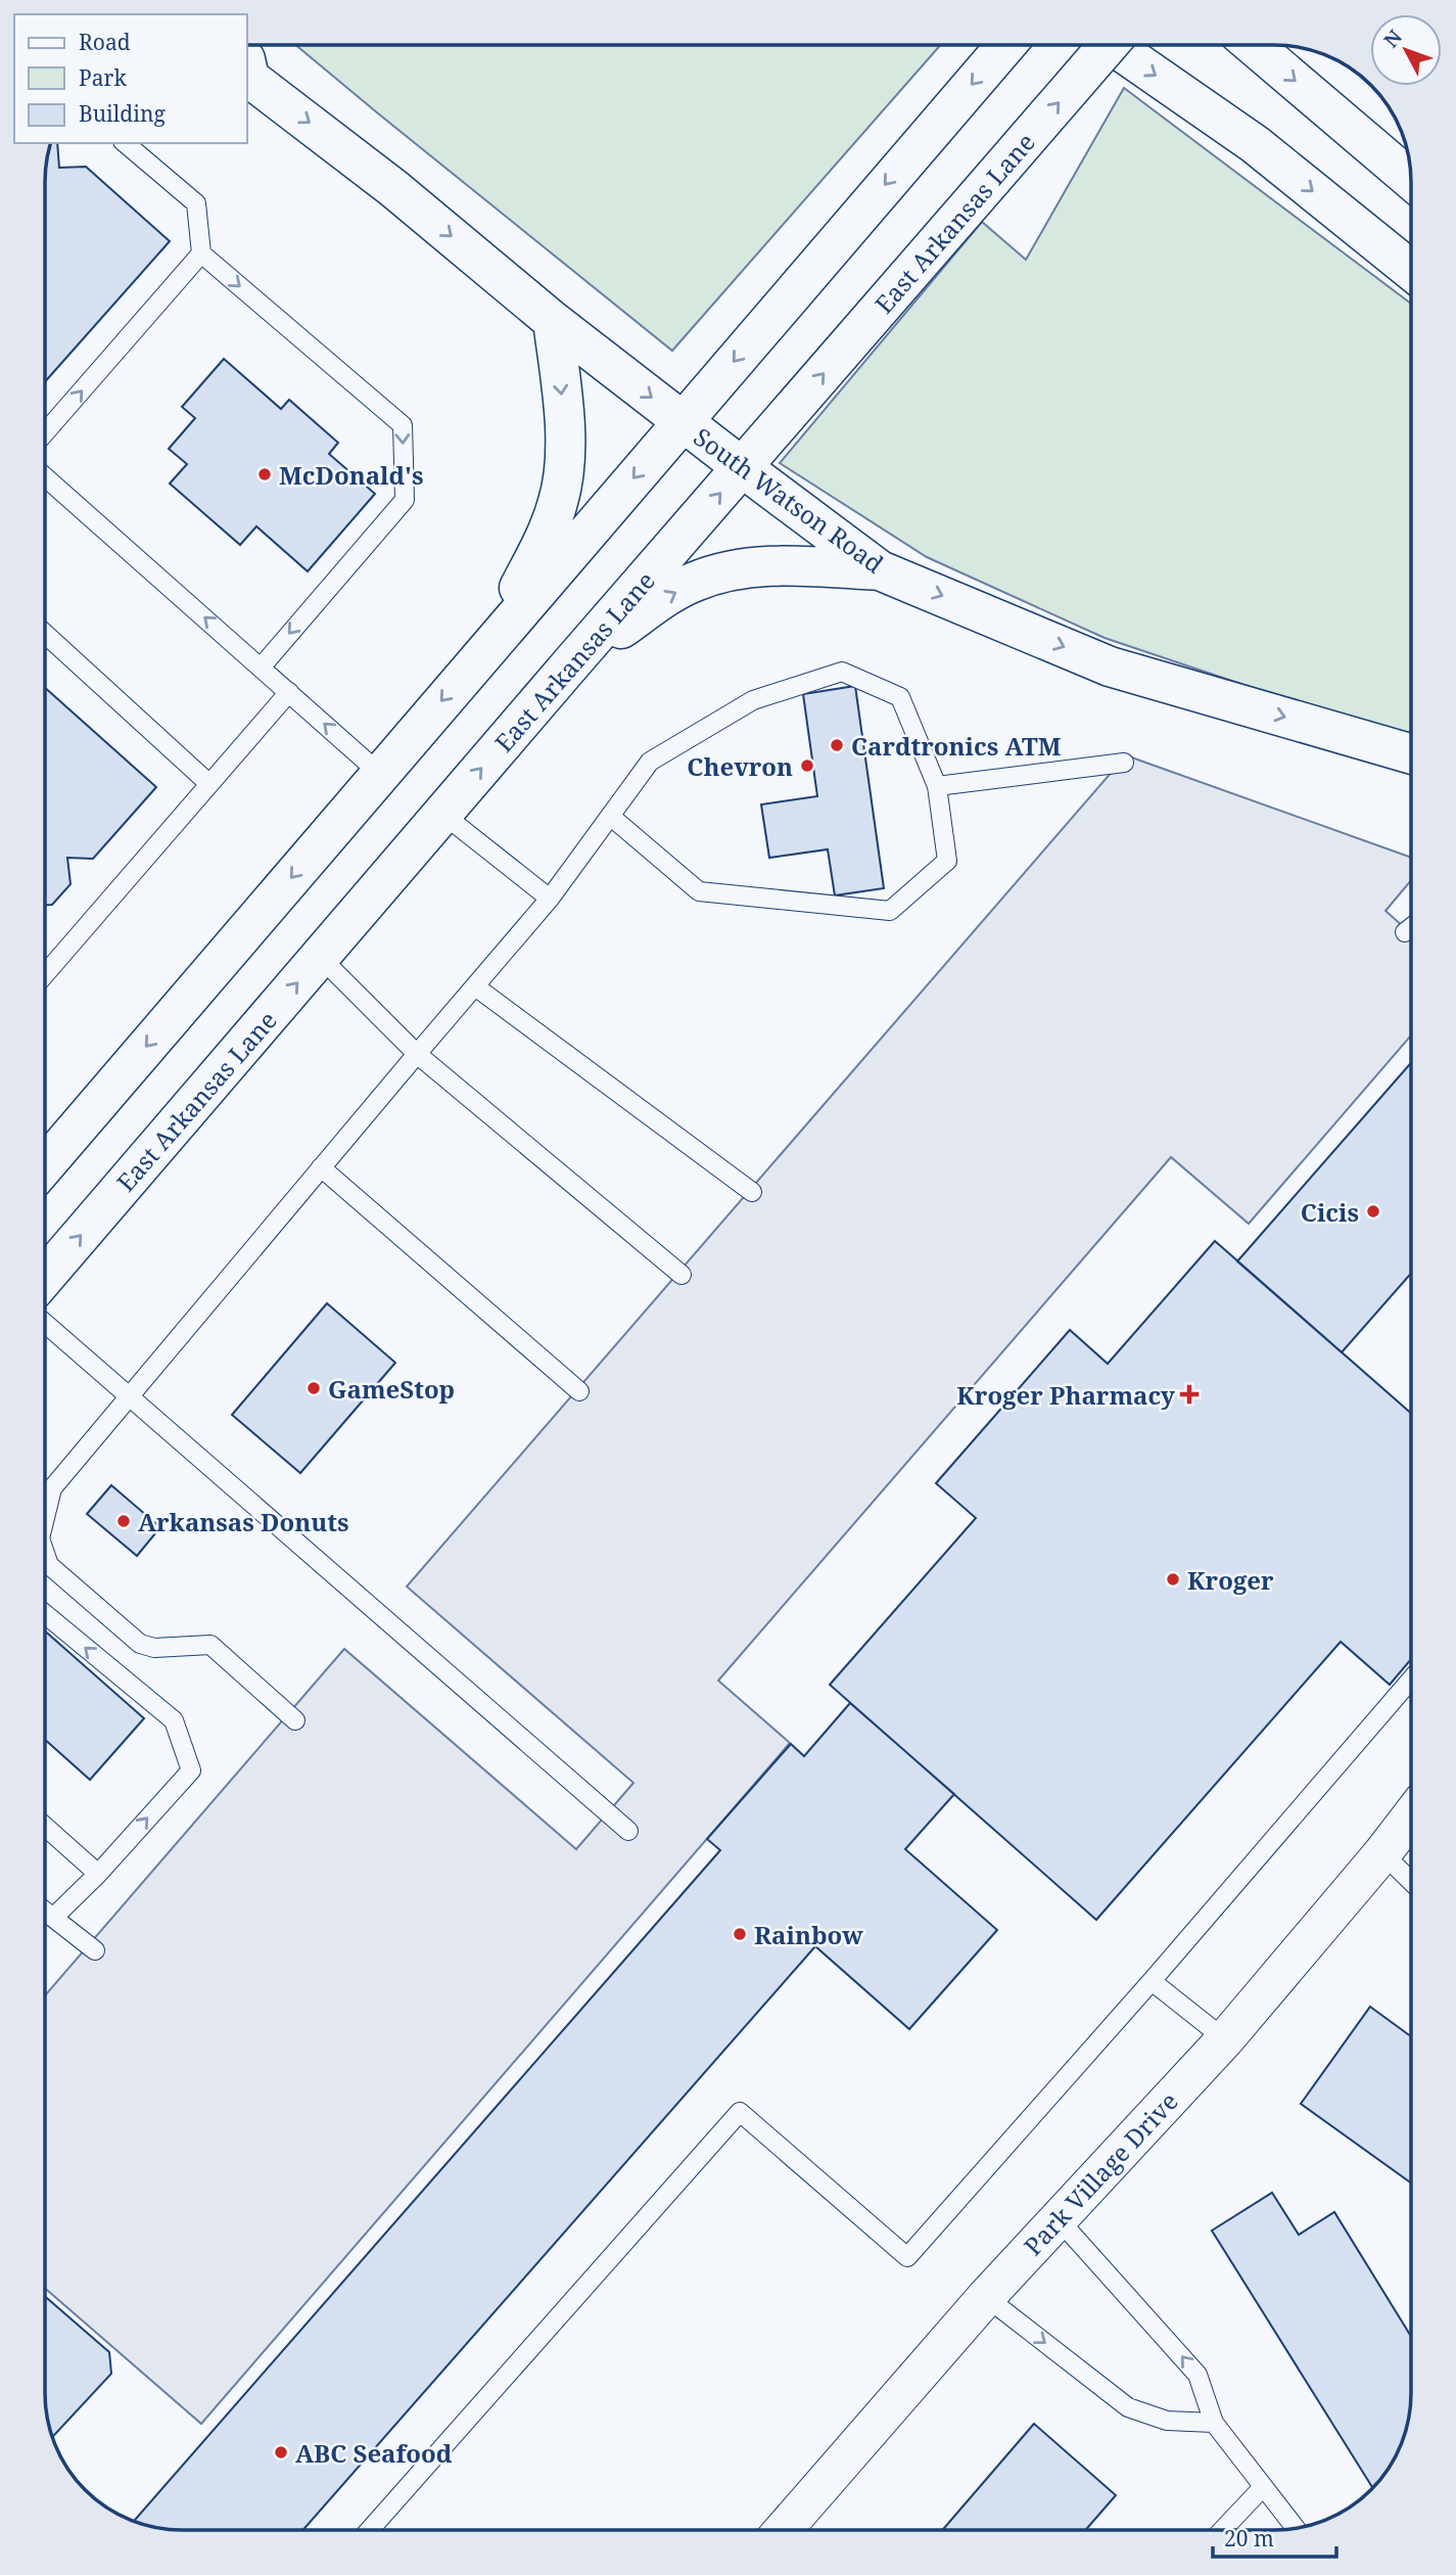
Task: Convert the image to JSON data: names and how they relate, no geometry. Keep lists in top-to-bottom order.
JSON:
{
  "streets": {
    "main road": ["East Arkansas Lane", "South Watson Road"],
    "street": ["Park Village Drive"]
  },
  "crossings": [
    ["East Arkansas Lane", "South Watson Road"]
  ],
  "one_way": ["South Watson Road"],
  "places": {
    "other": [
      "McDonald's",
      "Cardtronics ATM",
      "Chevron",
      "Cicis",
      "GameStop",
      "Arkansas Donuts",
      "Kroger",
      "Rainbow",
      "ABC Seafood"
    ],
    "health": ["Kroger Pharmacy"]
  },
  "legend": ["Road", "Park", "Building"],
  "scale_bar": "20 m",
  "north": "top left"
}
